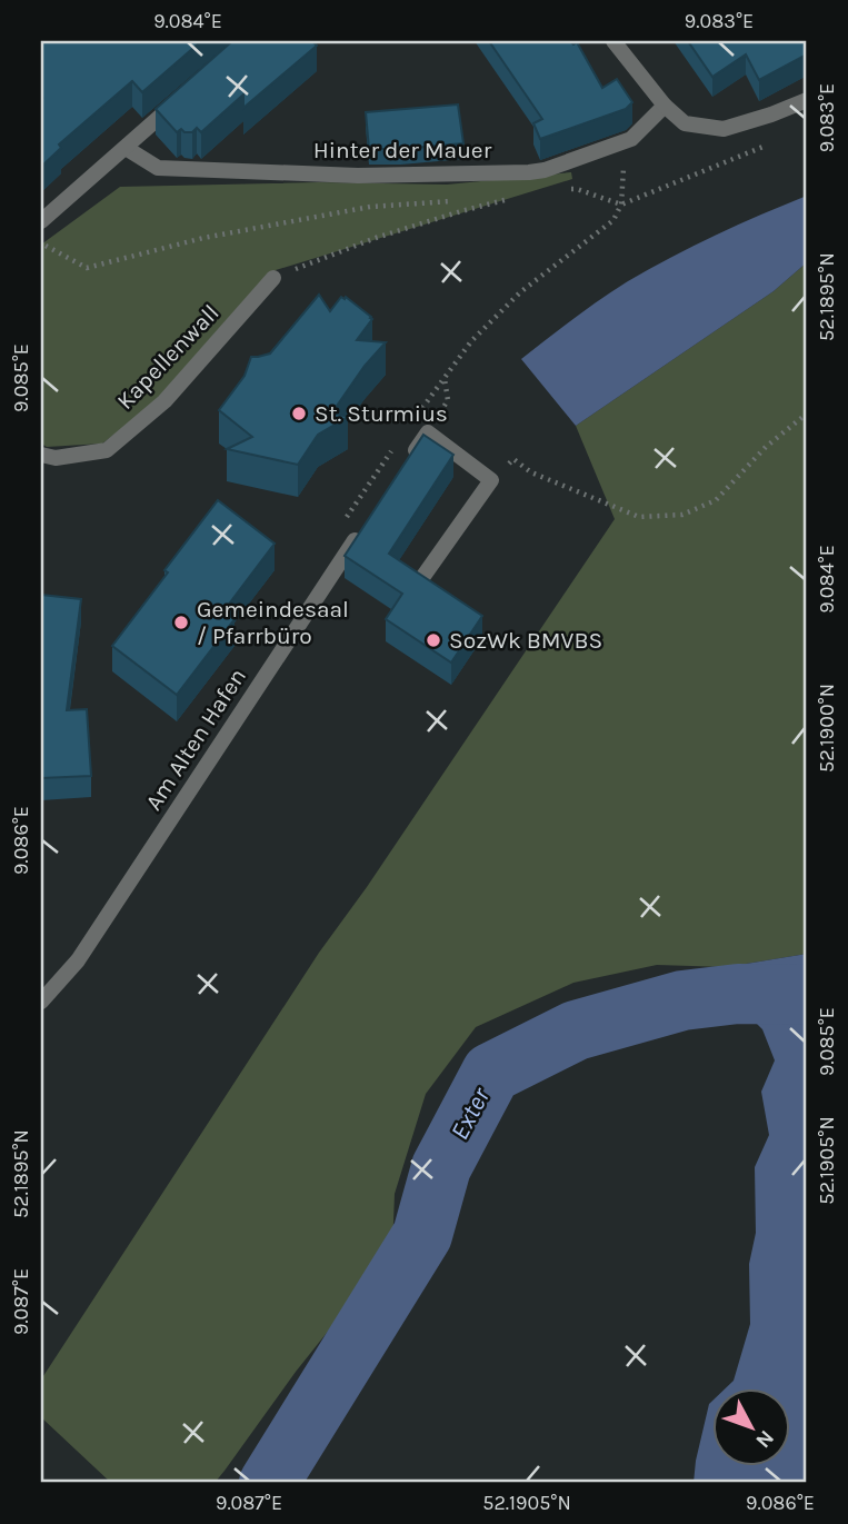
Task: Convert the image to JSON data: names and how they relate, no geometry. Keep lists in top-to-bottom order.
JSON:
{
  "streets": {
    "street": ["Hinter der Mauer", "Kapellenwall", "Am Alten Hafen"]
  },
  "water": ["Exter"],
  "places": ["St. Sturmius", "Gemeindesaal / Pfarrbüro", "SozWk BMVBS"],
  "north": "bottom right",
  "coordinates": [
    "9.084°E",
    "9.083°E",
    "52.1895°N",
    "9.085°E",
    "52.1900°N",
    "9.086°E",
    "52.1905°N",
    "9.087°E"
  ]
}
